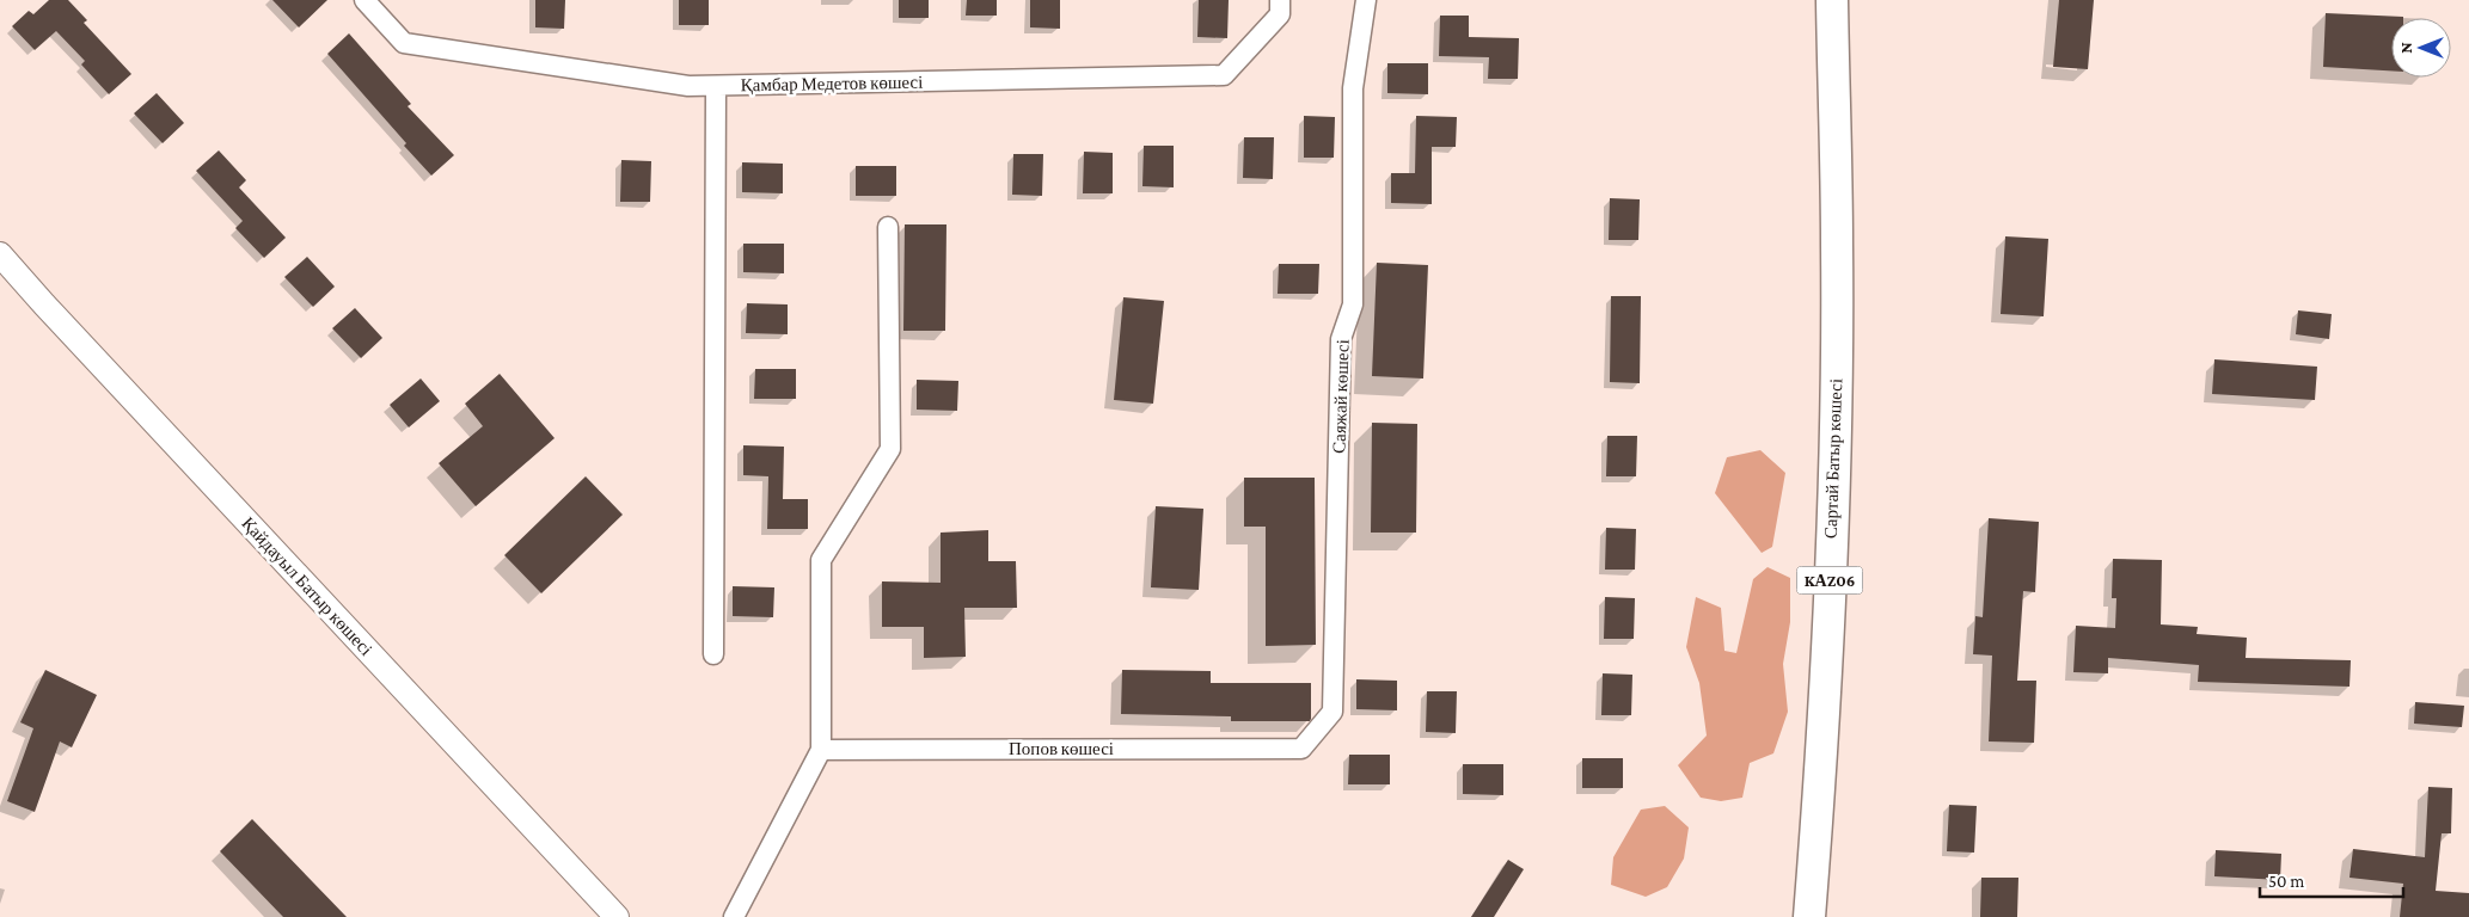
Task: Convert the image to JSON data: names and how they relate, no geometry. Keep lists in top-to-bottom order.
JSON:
{
  "streets": {
    "highway": ["Сартай Батыр көшесі", "KАZ06"],
    "street": [
      "Қамбар Медетов көшесі",
      "Саяжай көшесі",
      "Қайдауыл Батыр көшесі",
      "Попов көшесі"
    ]
  },
  "crossings": [
    ["Саяжай көшесі", "Попов көшесі"]
  ],
  "scale_bar": "50 m",
  "north": "left"
}
